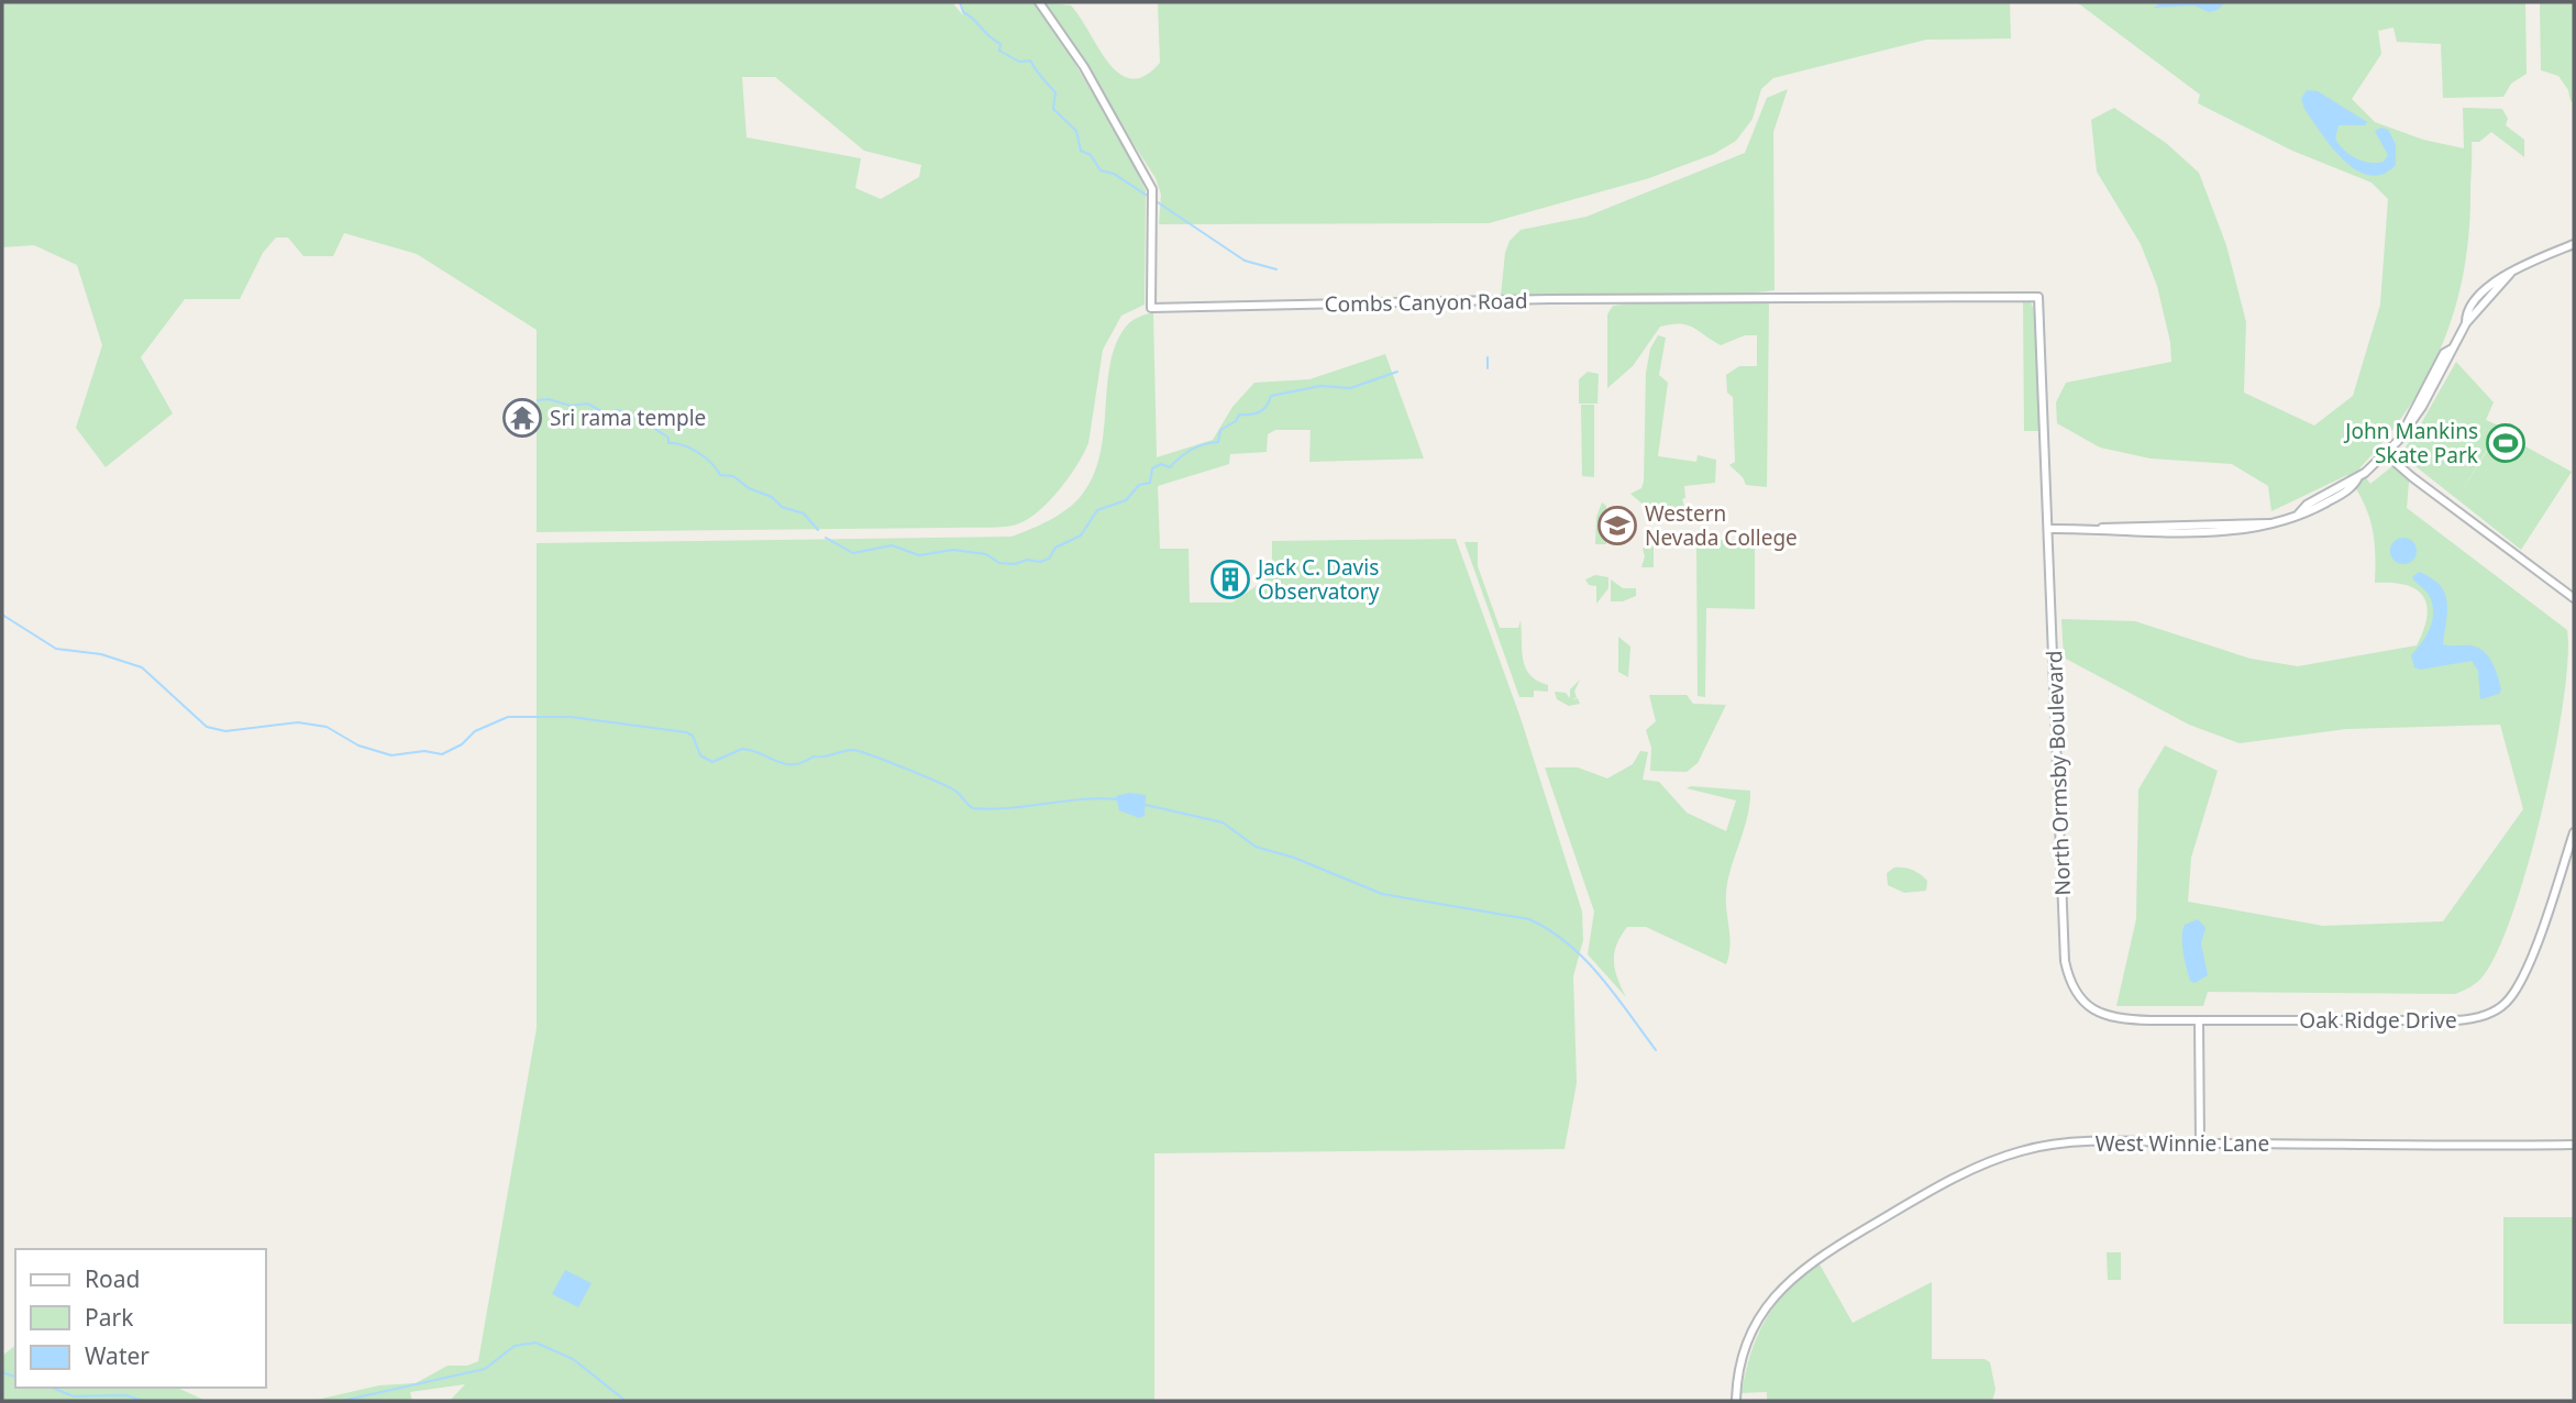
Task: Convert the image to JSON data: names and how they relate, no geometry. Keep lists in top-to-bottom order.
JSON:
{
  "streets": {
    "street": [
      "Combs Canyon Road",
      "North Ormsby Boulevard",
      "Oak Ridge Drive",
      "West Winnie Lane"
    ]
  },
  "crossings": [
    ["Combs Canyon Road", "North Ormsby Boulevard"],
    ["North Ormsby Boulevard", "Oak Ridge Drive"]
  ],
  "places": {
    "temple": ["Sri rama temple"],
    "sports": ["John Mankins Skate Park"],
    "school or university": ["Western Nevada College"],
    "building": ["Jack C. Davis Observatory"]
  },
  "legend": ["Road", "Park", "Water"]
}
